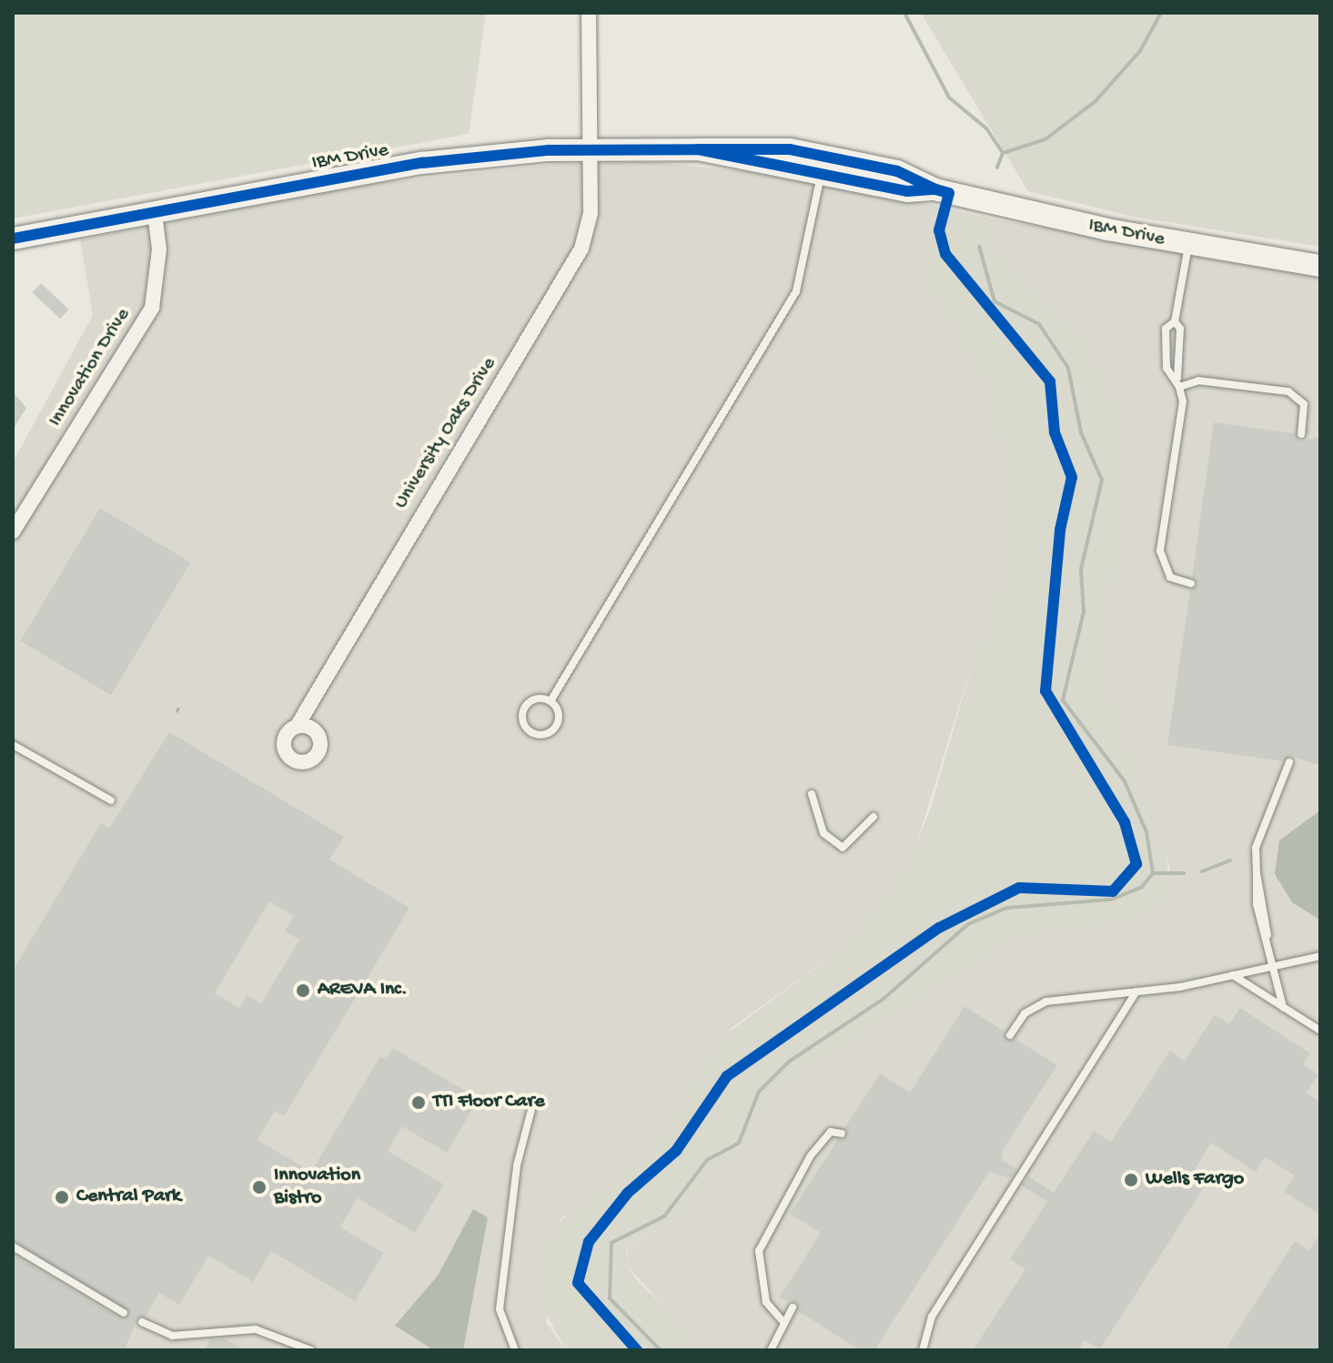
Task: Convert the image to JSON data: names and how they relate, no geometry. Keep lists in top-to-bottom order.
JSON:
{
  "streets": {
    "street": ["IBM Drive", "Innovation Drive", "University Oaks Drive"]
  },
  "crossings": [
    ["IBM Drive", "Innovation Drive"],
    ["IBM Drive", "University Oaks Drive"]
  ],
  "places": [
    "AREVA Inc.",
    "TTI Floor Care",
    "Wells Fargo",
    "Innovation Bistro",
    "Central Park"
  ]
}
